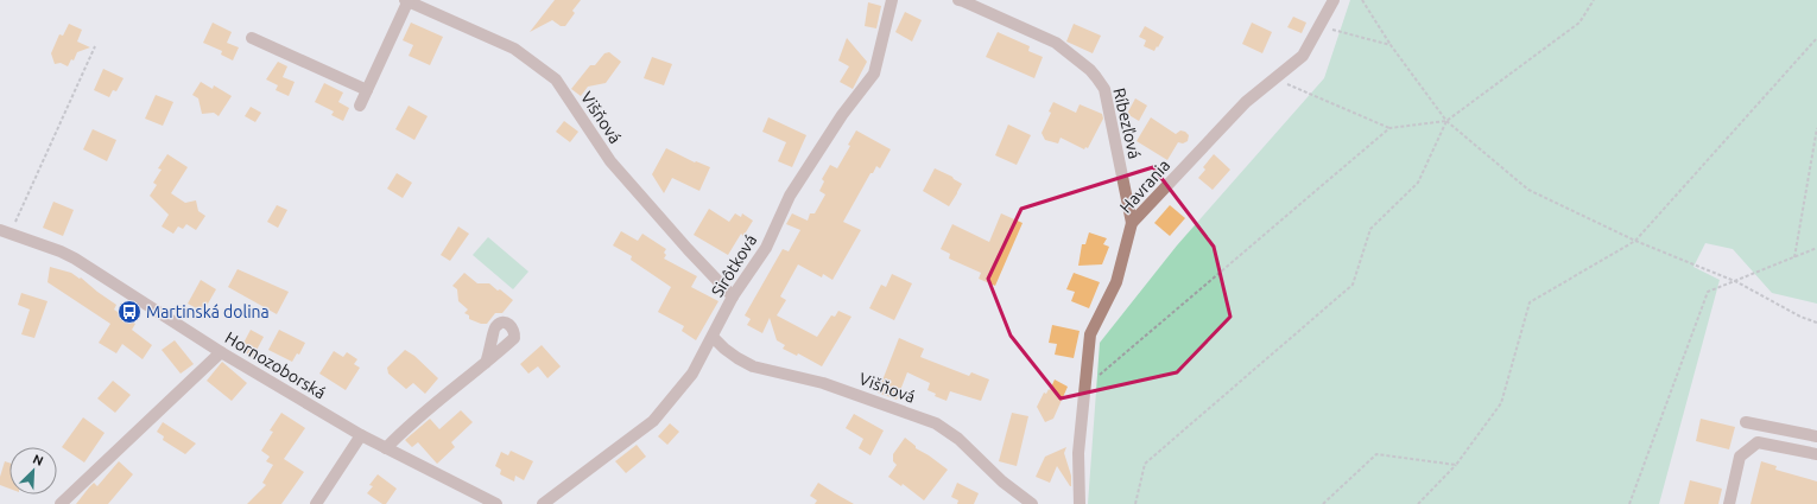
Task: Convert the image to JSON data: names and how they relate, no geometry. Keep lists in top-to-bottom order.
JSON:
{
  "streets": {
    "street": [
      "Višňová",
      "Ríbezľová",
      "Havrania",
      "Sirôtková",
      "Hornozoborská"
    ]
  },
  "crossings": [
    ["Višňová", "Sirôtková"],
    ["Ríbezľová", "Havrania"]
  ],
  "places": {
    "bus stop": ["Martinská dolina"]
  },
  "north": "top right"
}
